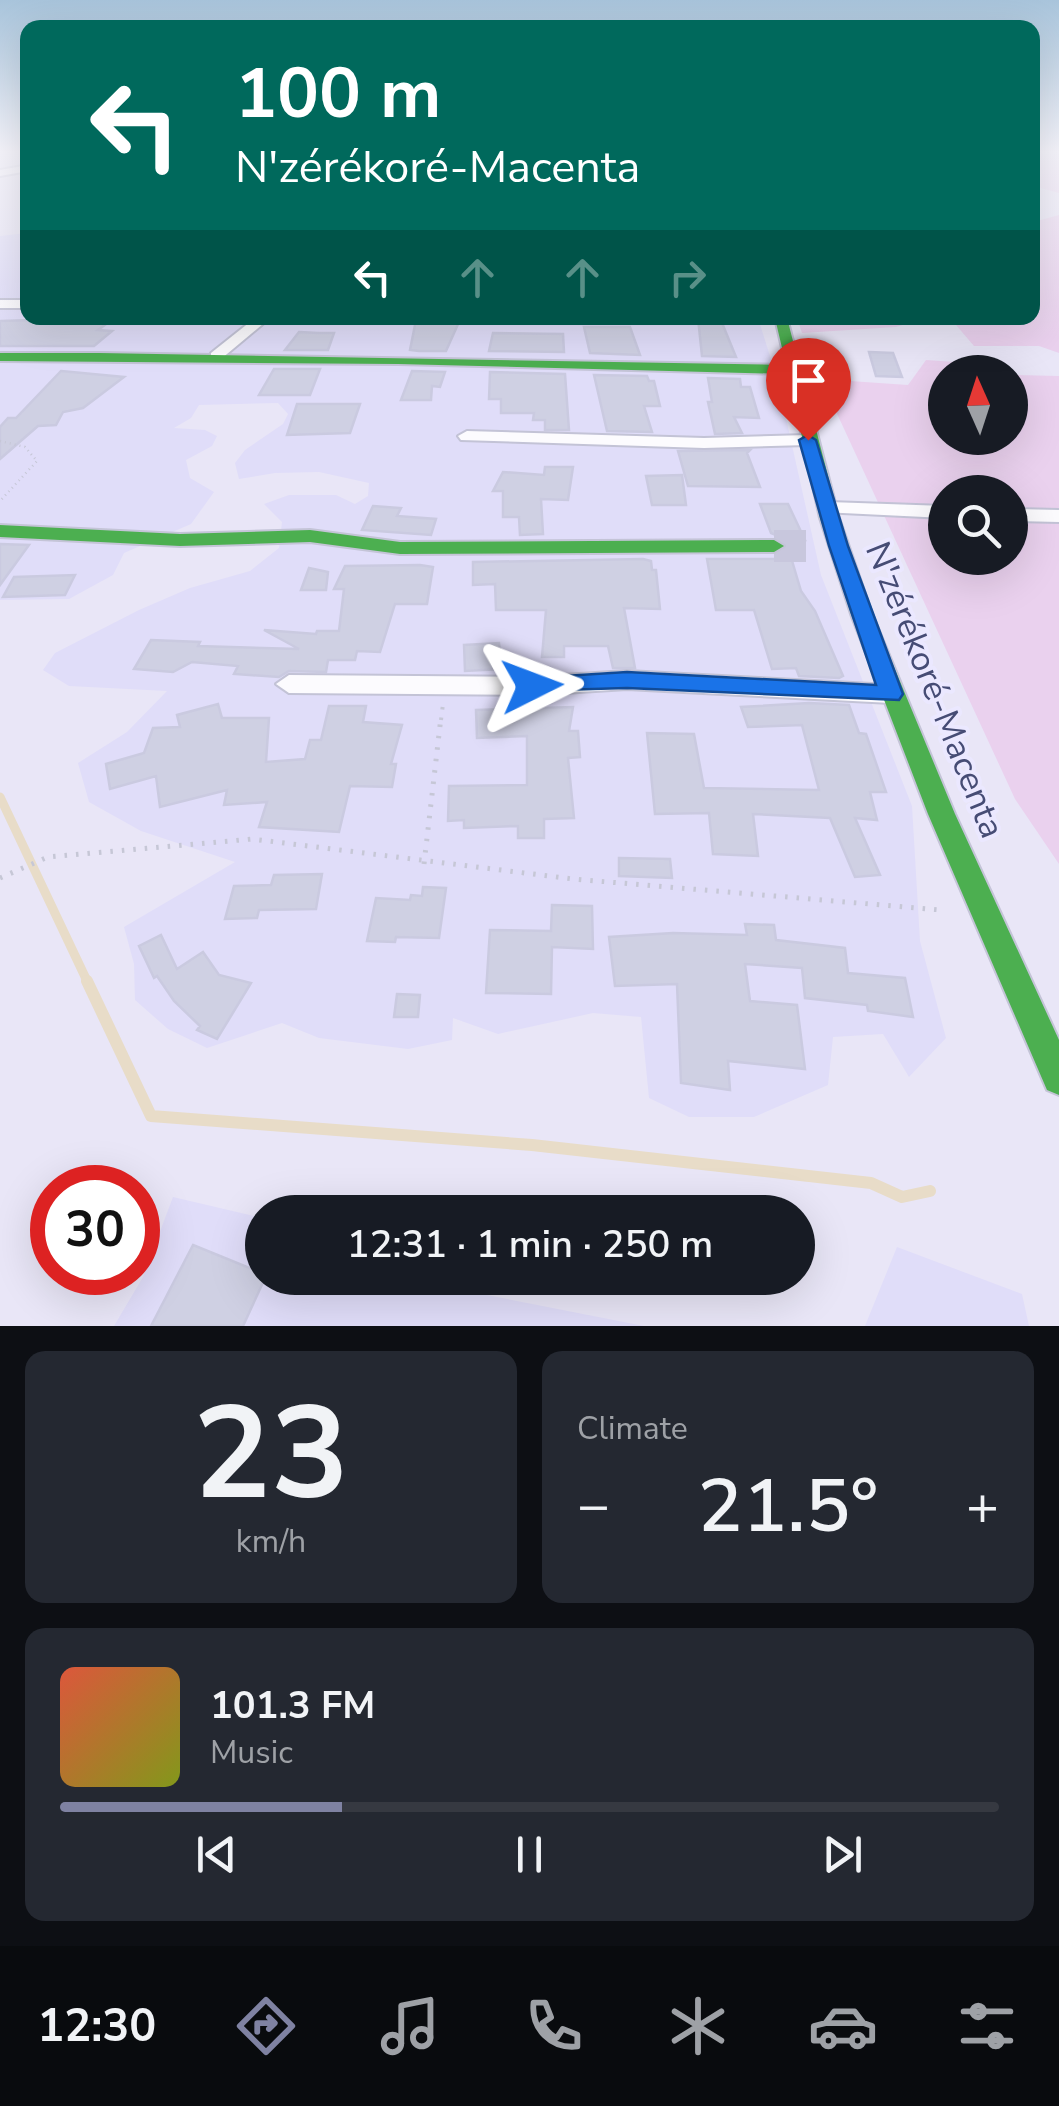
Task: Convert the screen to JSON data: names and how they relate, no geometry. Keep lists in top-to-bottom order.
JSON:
{
  "streets": {
    "main road": ["N'zérékoré-Macenta"]
  },
  "north": "top",
  "page": {
    "turn": ["100 m", "N'zérékoré-Macenta"],
    "limit": "30",
    "trip": "12:31 · 1 min · 250 m",
    "tile": [
      ["23", "km/h"],
      "Climate"
    ],
    "heat": ["−", "21.5°", "+"],
    "song": ["101.3 FM", "Music"],
    "tabs": "12:30"
  }
}
